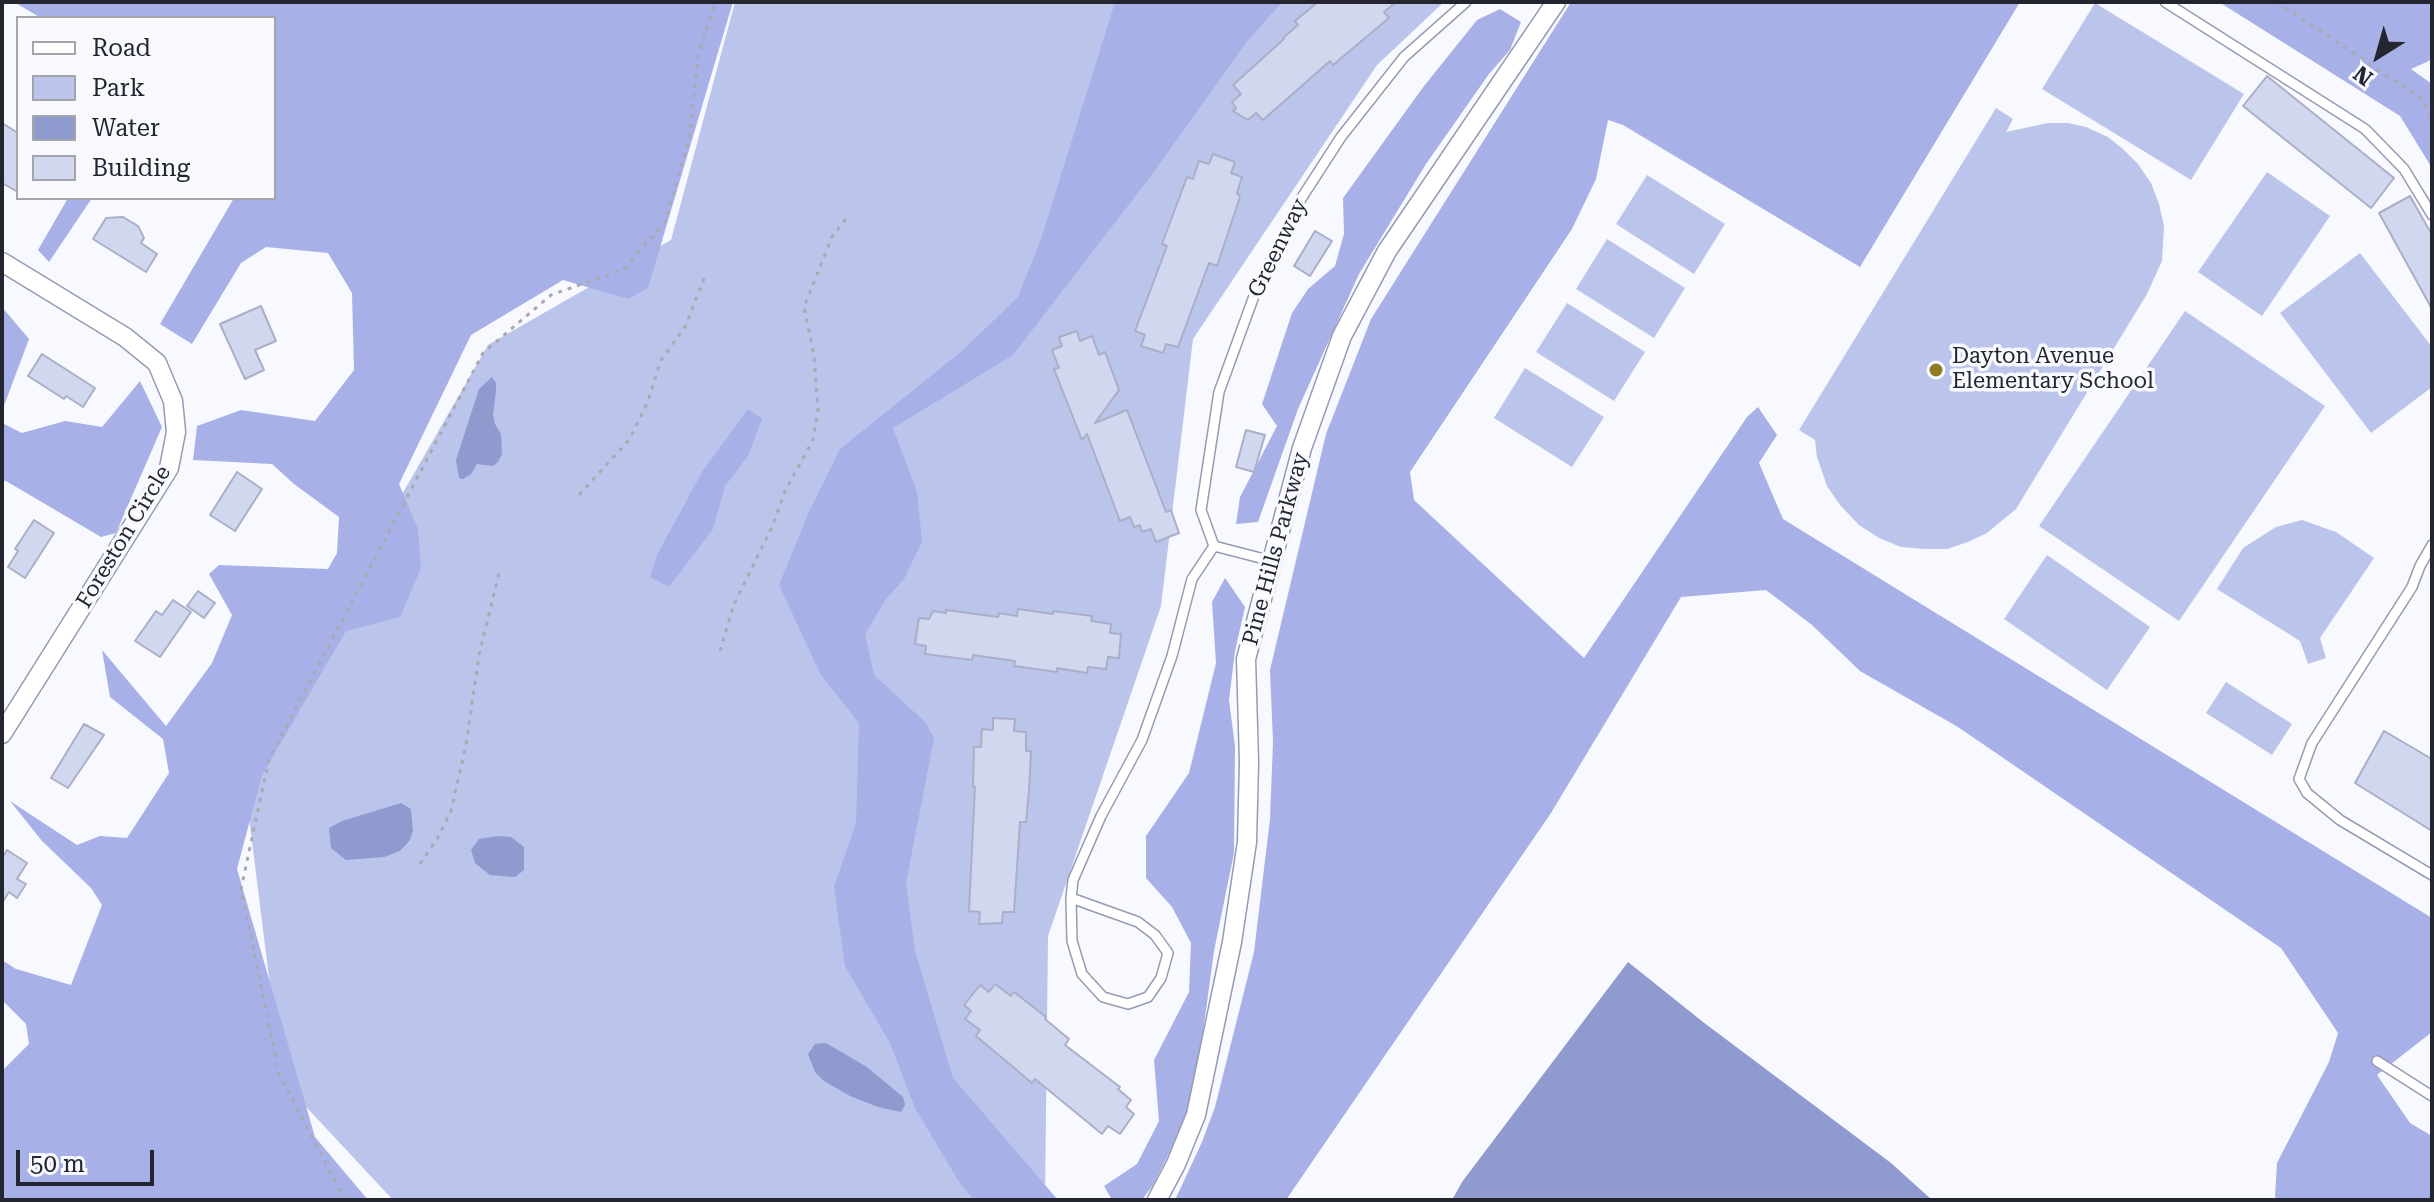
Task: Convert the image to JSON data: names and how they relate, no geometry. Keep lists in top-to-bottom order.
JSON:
{
  "streets": {
    "street": ["Foreston Circle", "Pine Hills Parkway"],
    "lane": ["Greenway"]
  },
  "places": ["Dayton Avenue Elementary School"],
  "legend": [
    "Road",
    "Park",
    "Water",
    "Building"
  ],
  "scale_bar": "50 m",
  "north": "bottom left"
}
